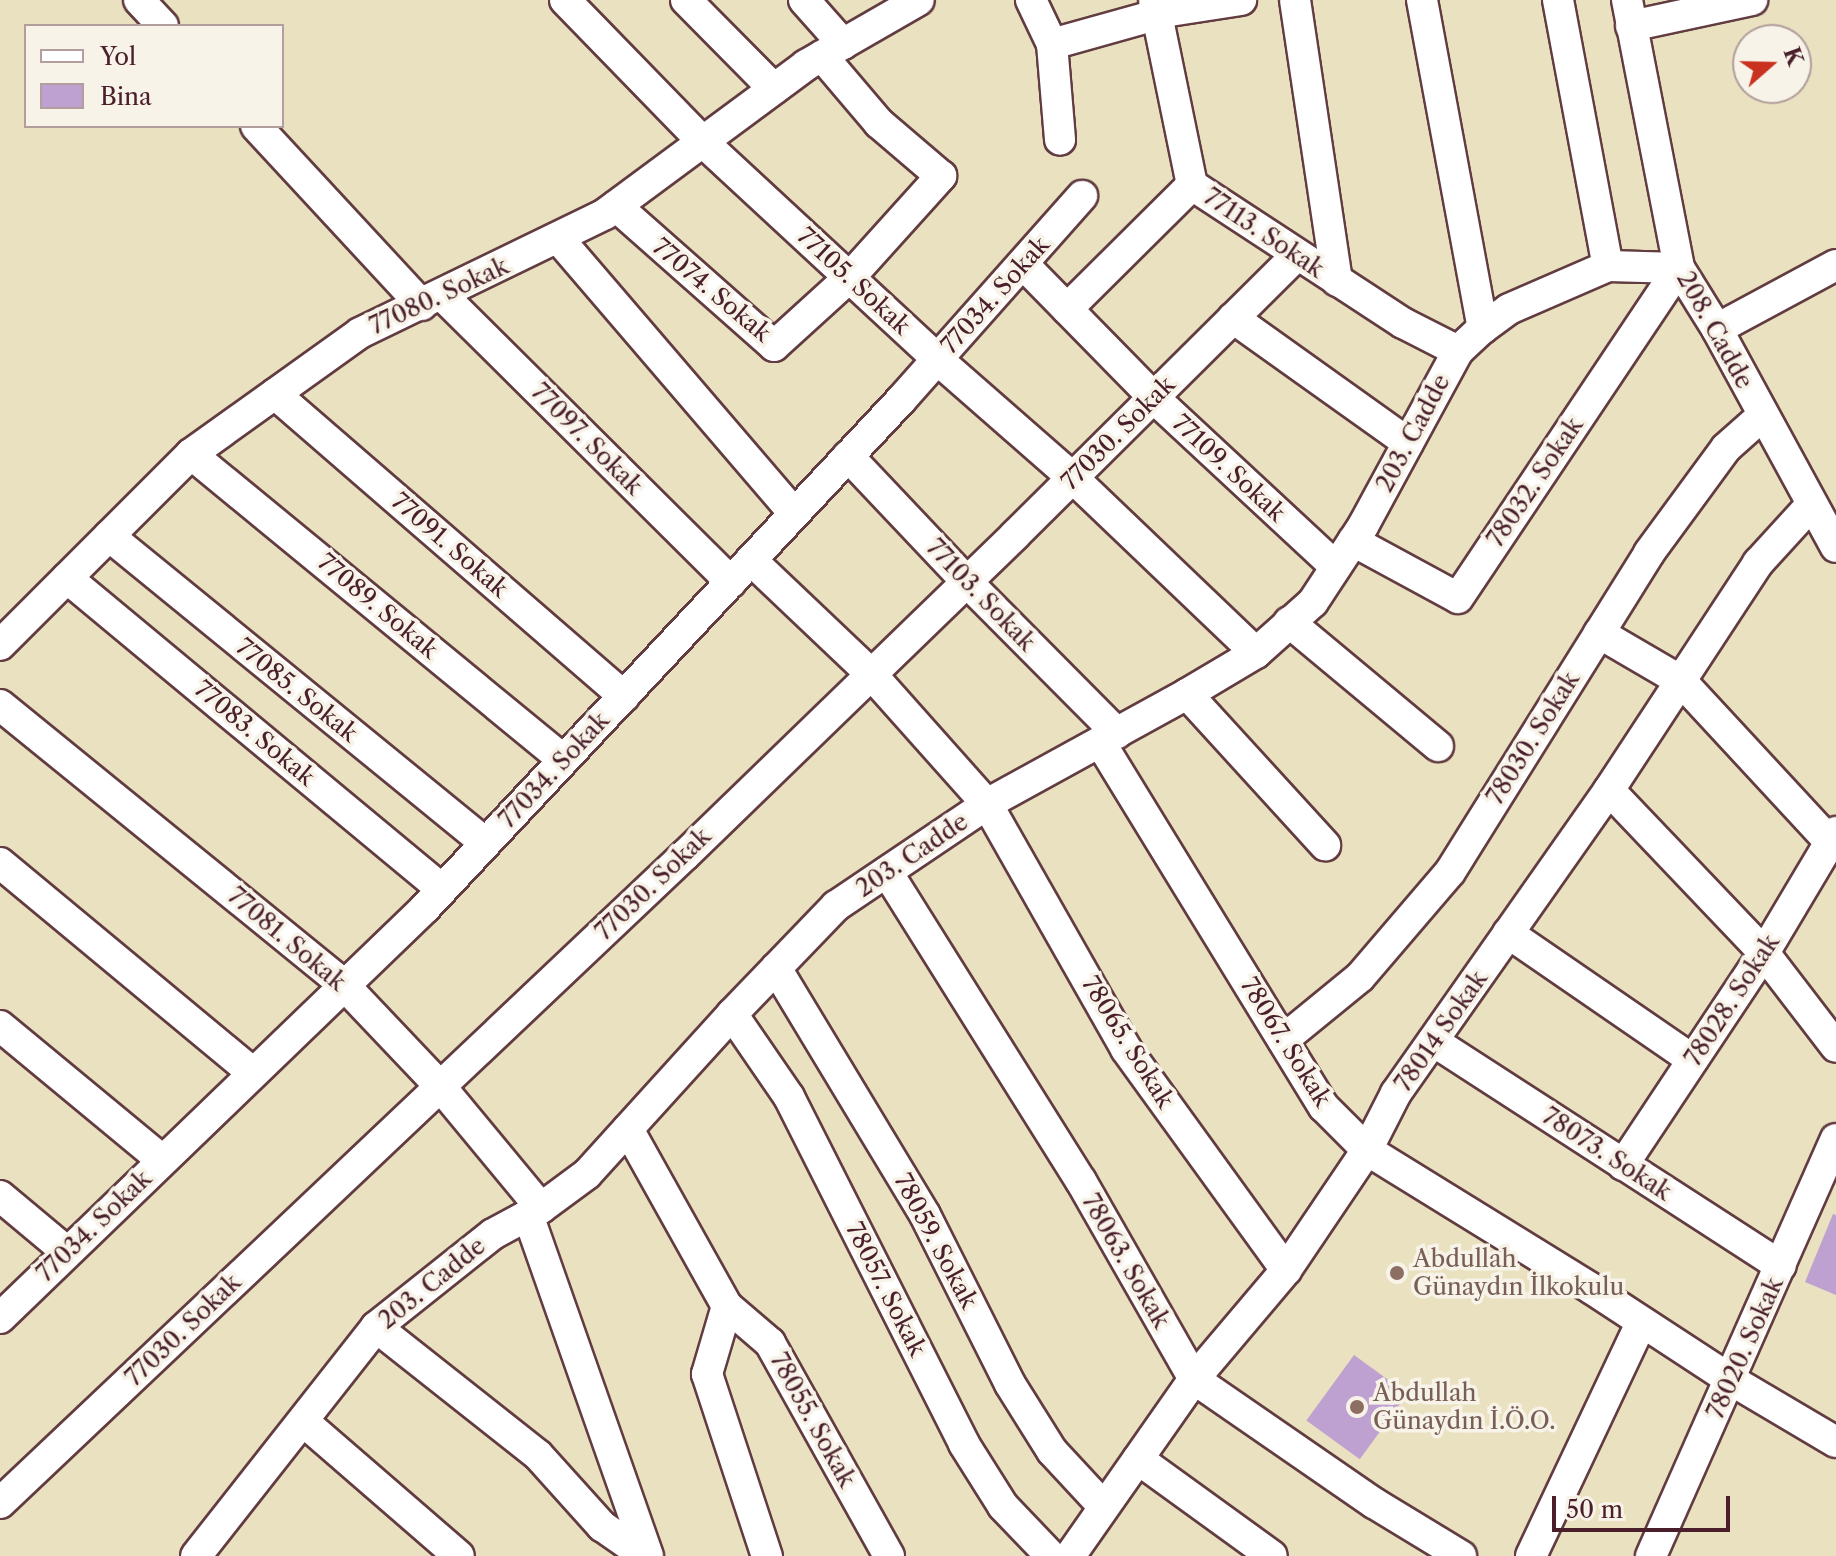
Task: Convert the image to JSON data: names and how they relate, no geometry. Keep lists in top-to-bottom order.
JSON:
{
  "streets": {
    "street": [
      "77113. Sokak",
      "77105. Sokak",
      "77074. Sokak",
      "77034. Sokak",
      "77080. Sokak",
      "208. Cadde",
      "77030. Sokak",
      "203. Cadde",
      "77097. Sokak",
      "77109. Sokak",
      "78032. Sokak",
      "77091. Sokak",
      "77103. Sokak",
      "77089. Sokak",
      "77085. Sokak",
      "77083. Sokak",
      "78030. Sokak",
      "77081. Sokak",
      "78028. Sokak",
      "78014 Sokak",
      "78065. Sokak",
      "78067. Sokak",
      "78073. Sokak",
      "78059. Sokak",
      "78063. Sokak",
      "78057. Sokak",
      "78020. Sokak",
      "78055. Sokak"
    ]
  },
  "crossings": [
    ["77113. Sokak", "77030. Sokak"],
    ["77113. Sokak", "203. Cadde"],
    ["77105. Sokak", "77074. Sokak"],
    ["77105. Sokak", "77034. Sokak"],
    ["77105. Sokak", "77080. Sokak"],
    ["77105. Sokak", "77030. Sokak"],
    ["77105. Sokak", "203. Cadde"],
    ["77074. Sokak", "77080. Sokak"],
    ["77034. Sokak", "77097. Sokak"],
    ["77034. Sokak", "77109. Sokak"],
    ["77034. Sokak", "77091. Sokak"],
    ["77034. Sokak", "77103. Sokak"],
    ["77034. Sokak", "77089. Sokak"],
    ["77034. Sokak", "77085. Sokak"],
    ["77034. Sokak", "77083. Sokak"],
    ["77034. Sokak", "77081. Sokak"],
    ["77080. Sokak", "77097. Sokak"],
    ["77080. Sokak", "77091. Sokak"],
    ["77080. Sokak", "77089. Sokak"],
    ["77080. Sokak", "77085. Sokak"],
    ["77080. Sokak", "77083. Sokak"],
    ["208. Cadde", "203. Cadde"],
    ["208. Cadde", "78032. Sokak"],
    ["208. Cadde", "78030. Sokak"],
    ["208. Cadde", "78014 Sokak"],
    ["77030. Sokak", "77097. Sokak"],
    ["77030. Sokak", "77109. Sokak"],
    ["77030. Sokak", "77103. Sokak"],
    ["77030. Sokak", "77081. Sokak"],
    ["203. Cadde", "77097. Sokak"],
    ["203. Cadde", "77109. Sokak"],
    ["203. Cadde", "78032. Sokak"],
    ["203. Cadde", "77103. Sokak"],
    ["203. Cadde", "77081. Sokak"],
    ["203. Cadde", "78065. Sokak"],
    ["203. Cadde", "78067. Sokak"],
    ["203. Cadde", "78059. Sokak"],
    ["203. Cadde", "78063. Sokak"],
    ["203. Cadde", "78057. Sokak"],
    ["203. Cadde", "78055. Sokak"],
    ["77097. Sokak", "78065. Sokak"],
    ["77103. Sokak", "78067. Sokak"],
    ["78030. Sokak", "78067. Sokak"],
    ["78028. Sokak", "78073. Sokak"],
    ["78014 Sokak", "78065. Sokak"],
    ["78014 Sokak", "78067. Sokak"],
    ["78014 Sokak", "78073. Sokak"],
    ["78014 Sokak", "78059. Sokak"],
    ["78014 Sokak", "78063. Sokak"],
    ["78067. Sokak", "78020. Sokak"],
    ["78073. Sokak", "78020. Sokak"]
  ],
  "places": ["Abdullah Günaydın İlkokulu", "Abdullah Günaydın İ.Ö.O."],
  "legend": ["Yol", "Bina"],
  "scale_bar": "50 m",
  "north": "right"
}
